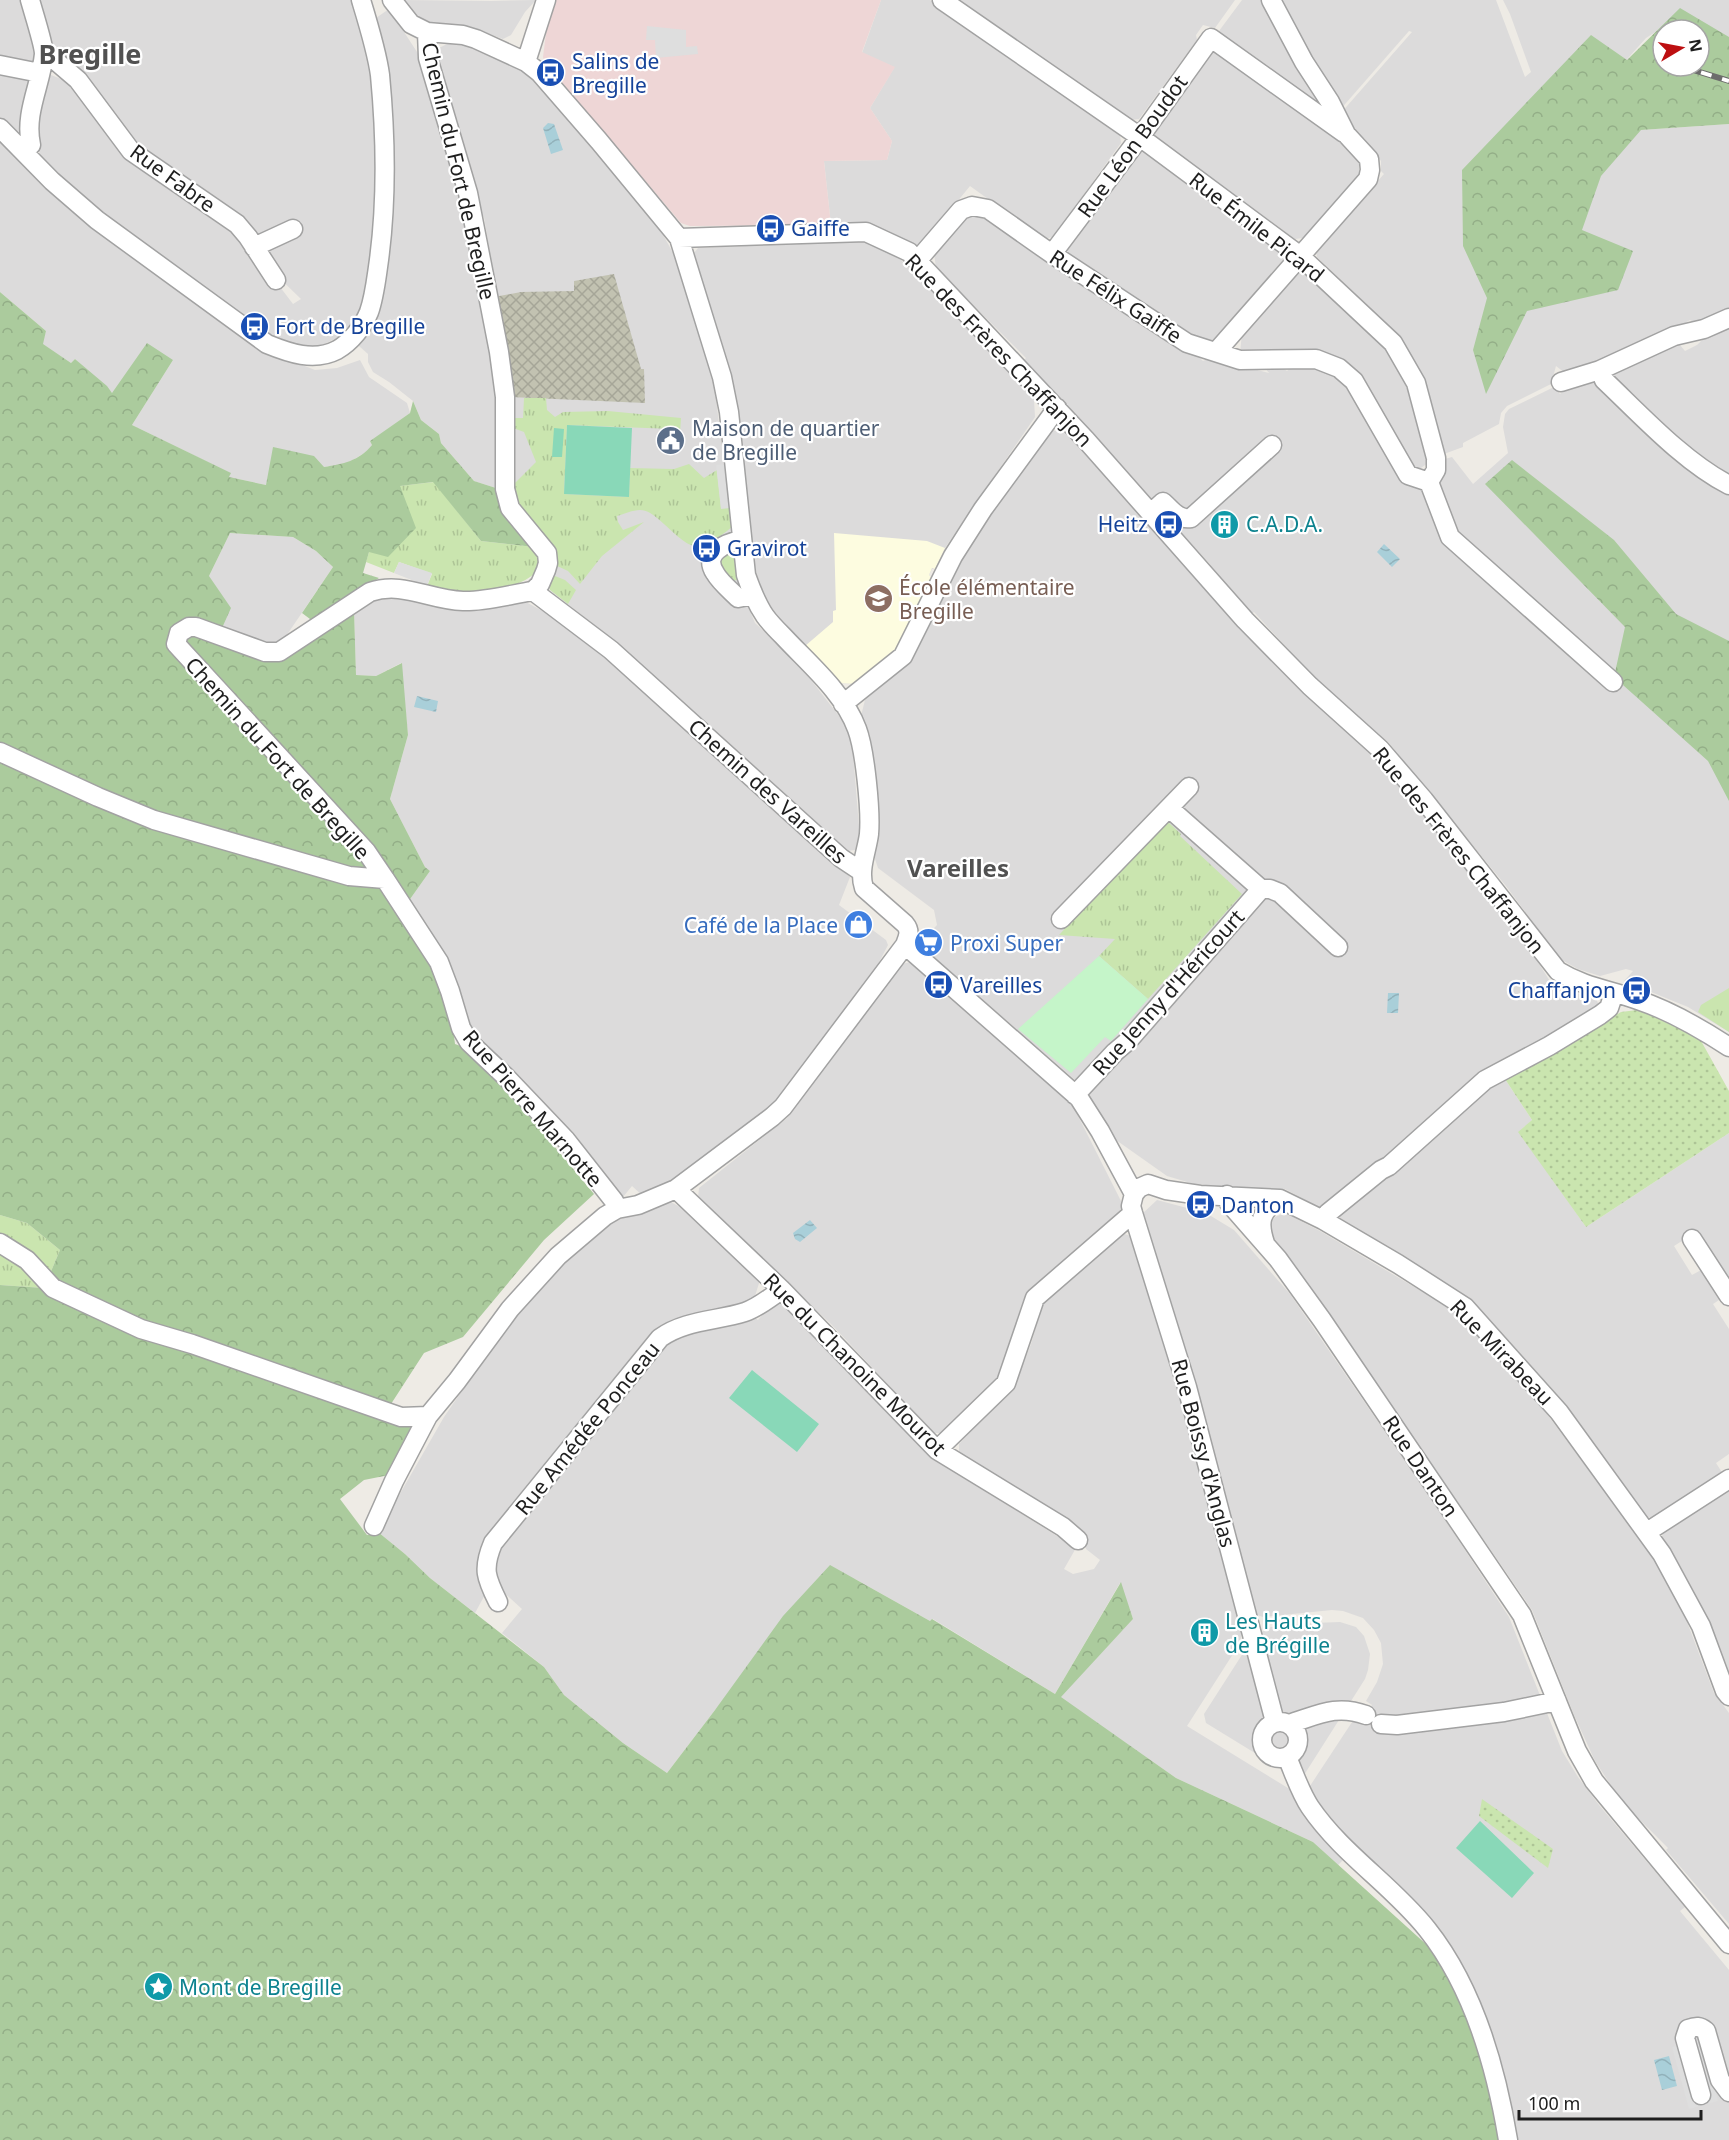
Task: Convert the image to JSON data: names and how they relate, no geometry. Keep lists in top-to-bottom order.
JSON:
{
  "streets": {
    "street": [
      "Rue Léon Boudot",
      "Chemin du Fort de Bregille",
      "Rue Fabre",
      "Rue Émile Picard",
      "Rue Félix Gaiffe",
      "Rue des Frères Chaffanjon",
      "Chemin des Vareilles",
      "Rue Jenny d'Héricourt",
      "Rue Pierre Marnotte",
      "Rue Mirabeau",
      "Rue du Chanoine Mourot",
      "Rue Amédée Ponceau",
      "Rue Boissy d'Anglas",
      "Rue Danton"
    ]
  },
  "crossings": [
    ["Rue Léon Boudot", "Rue Émile Picard"],
    ["Rue Léon Boudot", "Rue Félix Gaiffe"],
    ["Chemin du Fort de Bregille", "Chemin des Vareilles"],
    ["Chemin du Fort de Bregille", "Rue Pierre Marnotte"],
    ["Rue Émile Picard", "Rue Félix Gaiffe"],
    ["Rue Félix Gaiffe", "Rue des Frères Chaffanjon"],
    ["Rue Mirabeau", "Rue Boissy d'Anglas"],
    ["Rue Mirabeau", "Rue Danton"],
    ["Rue du Chanoine Mourot", "Rue Amédée Ponceau"]
  ],
  "districts": ["Bregille", "Vareilles"],
  "places": {
    "bus stop": [
      "Salins de Bregille",
      "Gaiffe",
      "Fort de Bregille",
      "Heitz",
      "Gravirot",
      "Vareilles",
      "Chaffanjon",
      "Danton"
    ],
    "public building": ["Maison de quartier de Bregille"],
    "building": ["C.A.D.A.", "Les Hauts de Brégille"],
    "school or university": ["École élémentaire Bregille"],
    "shop": ["Café de la Place"],
    "supermarket": ["Proxi Super"],
    "place": ["Mont de Bregille"]
  },
  "scale_bar": "100 m",
  "north": "right"
}
